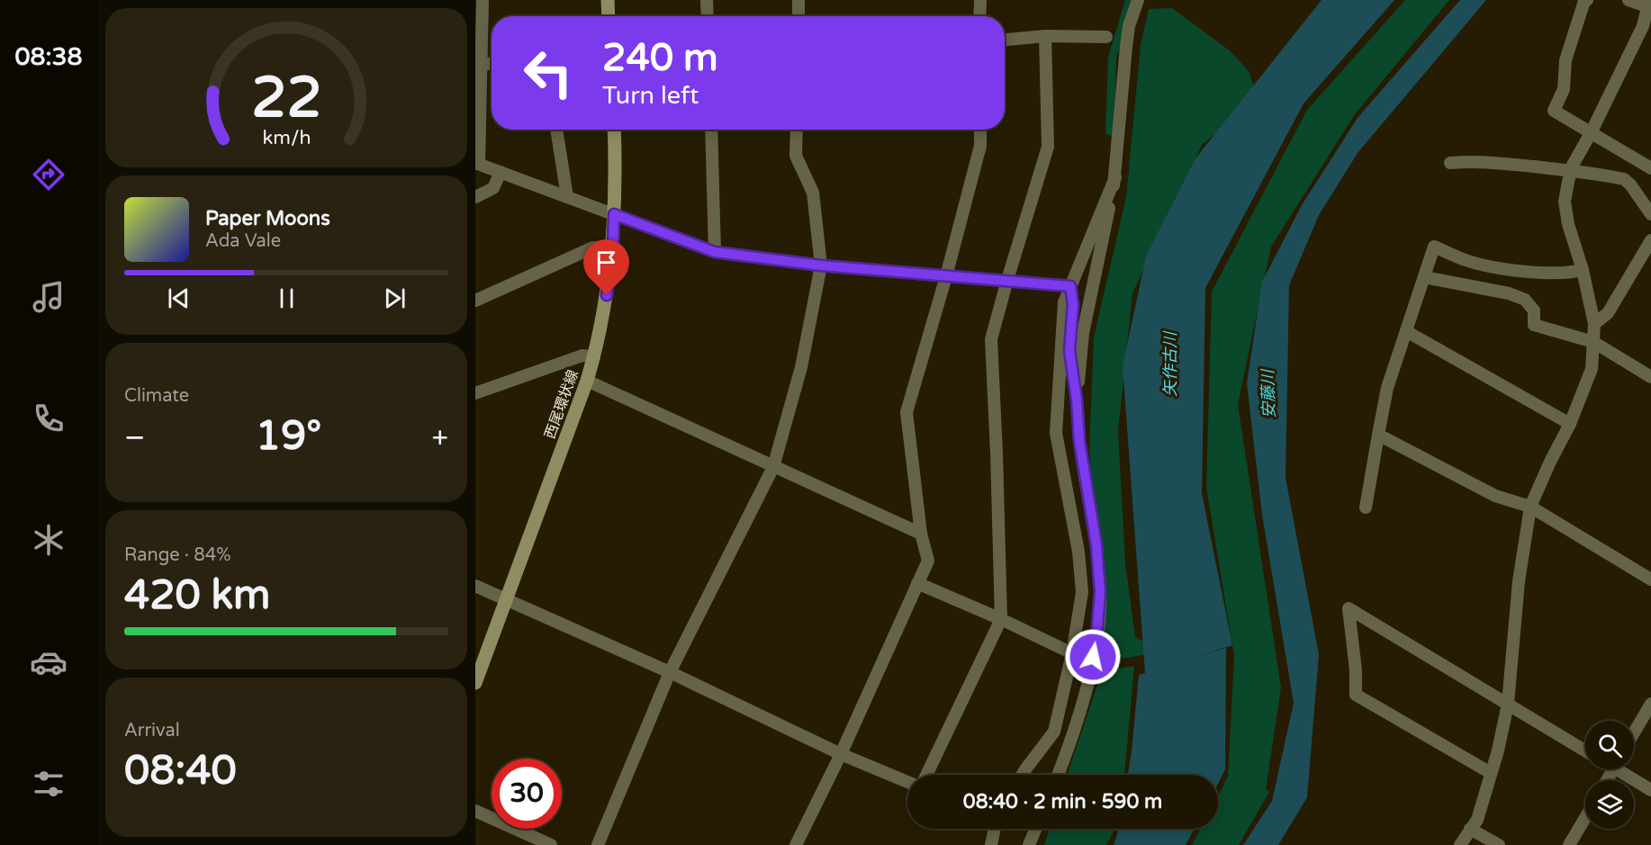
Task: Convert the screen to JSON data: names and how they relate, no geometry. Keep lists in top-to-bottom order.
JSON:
{
  "streets": {
    "main road": ["西尾環状線"]
  },
  "water": ["矢作古川", "安藤川"],
  "page": {
    "tabs": "08:38",
    "turn": ["240 m", "Turn left"],
    "song": ["Paper Moons", "Ada Vale"],
    "tile": [
      "Climate",
      ["Range · 84%", "420 km"],
      ["Arrival", "08:40"]
    ],
    "heat": ["−", "19°", "+"],
    "limit": "30",
    "trip": "08:40 · 2 min · 590 m",
    "gauge": ["22", "km/h"]
  }
}
